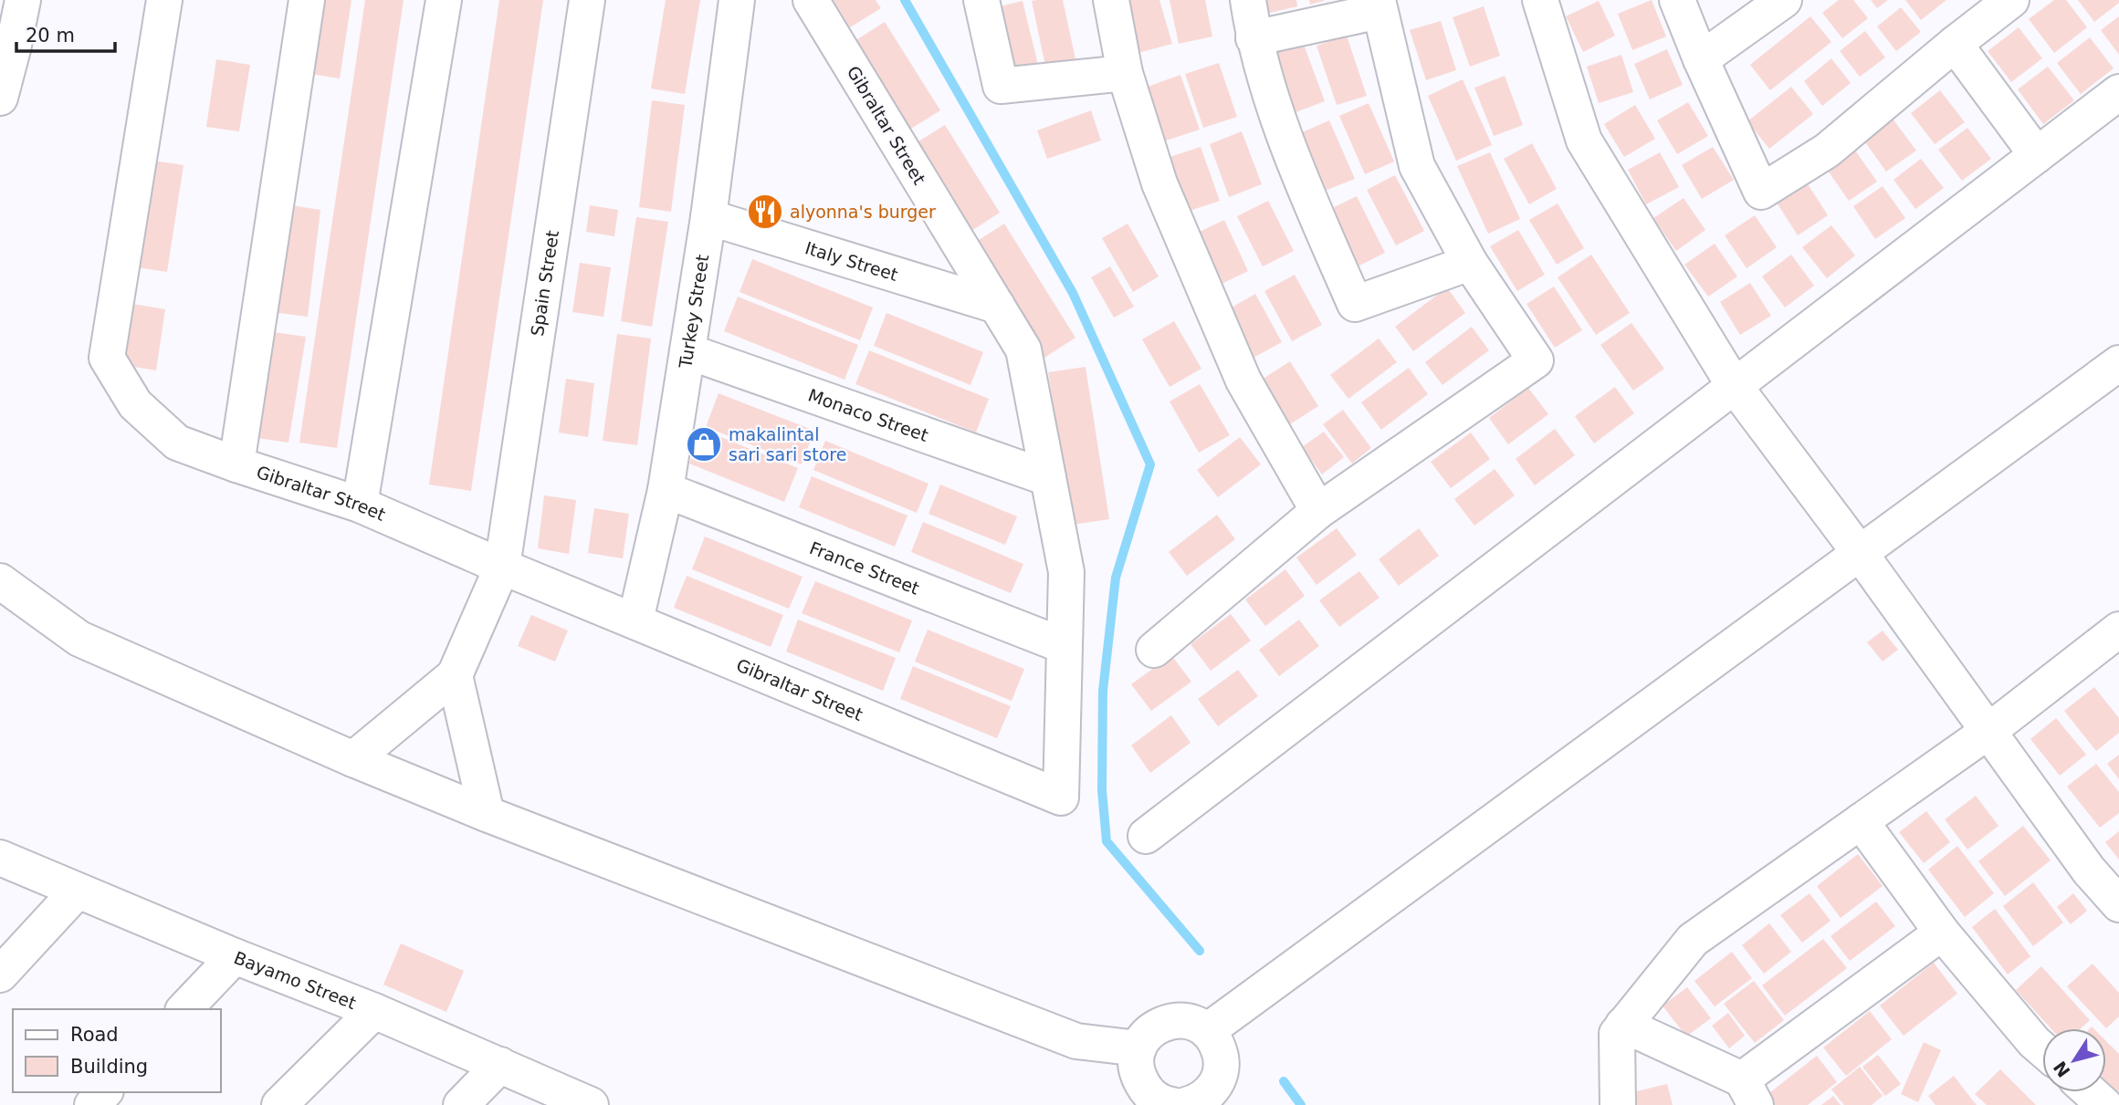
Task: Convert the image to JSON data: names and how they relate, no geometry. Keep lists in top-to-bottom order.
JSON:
{
  "streets": {
    "street": [
      "Gibraltar Street",
      "Italy Street",
      "Spain Street",
      "Turkey Street",
      "Monaco Street",
      "France Street",
      "Bayamo Street"
    ]
  },
  "crossings": [
    ["Gibraltar Street", "Italy Street"],
    ["Gibraltar Street", "Spain Street"],
    ["Gibraltar Street", "Turkey Street"],
    ["Gibraltar Street", "Monaco Street"],
    ["Gibraltar Street", "France Street"],
    ["Italy Street", "Turkey Street"],
    ["Turkey Street", "Monaco Street"],
    ["Turkey Street", "France Street"]
  ],
  "places": {
    "restaurant": ["alyonna's burger"],
    "shop": ["makalintal sari sari store"]
  },
  "legend": ["Road", "Building"],
  "scale_bar": "20 m",
  "north": "bottom left"
}
